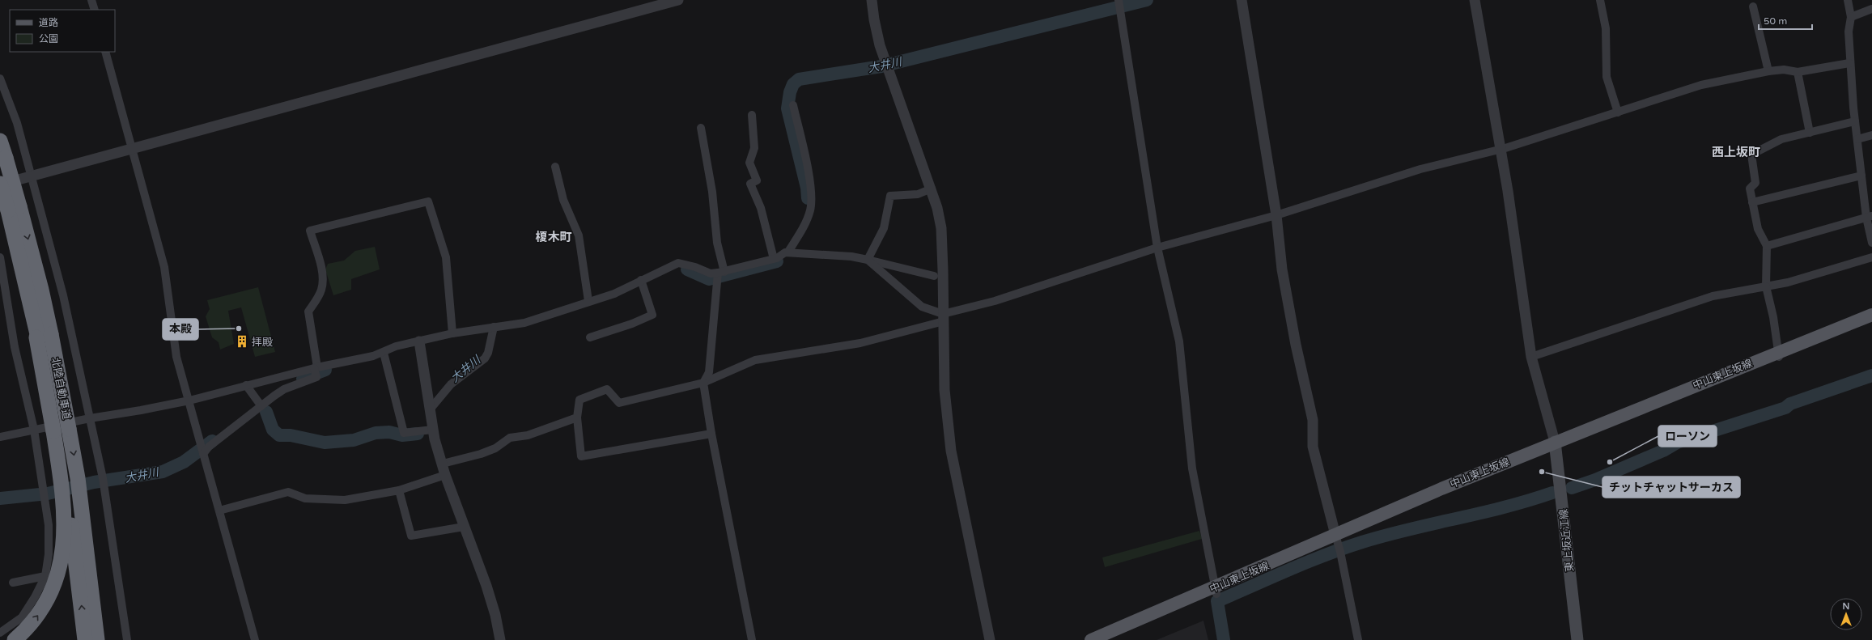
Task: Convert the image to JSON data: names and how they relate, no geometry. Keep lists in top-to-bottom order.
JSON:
{
  "streets": {
    "highway": ["北陸自動車道"],
    "main road": ["中山東上坂線", "東上坂近江線"]
  },
  "crossings": [
    ["中山東上坂線", "東上坂近江線"]
  ],
  "districts": ["西上坂町", "榎木町"],
  "water": ["大井川"],
  "places": {
    "other": ["本殿", "ローソン", "チットチャットサーカス"],
    "building": ["拝殿"]
  },
  "legend": ["道路", "公園"],
  "scale_bar": "50 m",
  "north": "top"
}
